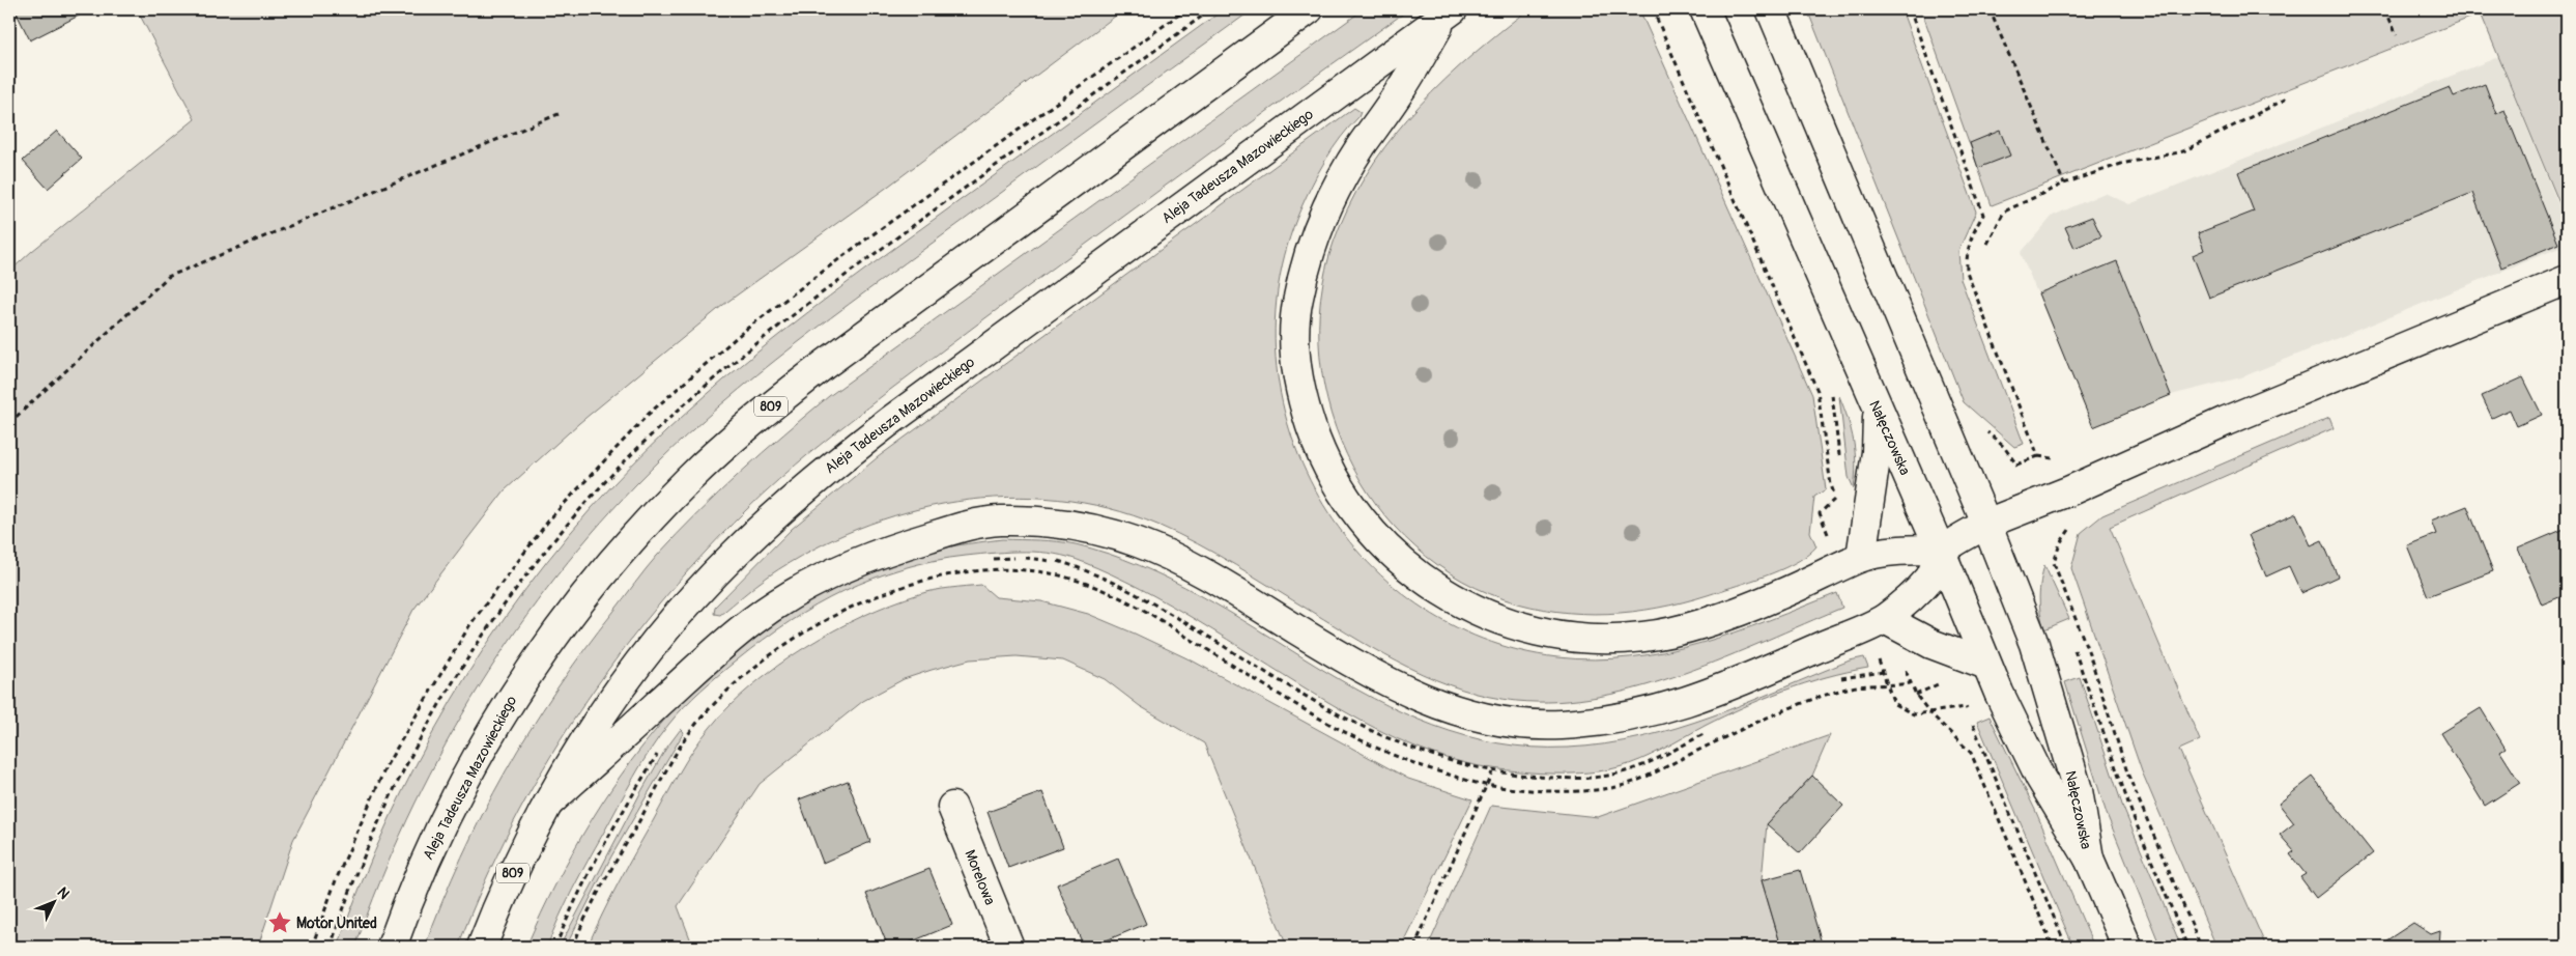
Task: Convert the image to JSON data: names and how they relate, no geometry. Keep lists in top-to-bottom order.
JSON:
{
  "streets": {
    "main road": [
      "Aleja Tadeusza Mazowieckiego",
      "809",
      "Nałęczowska",
      "Morelowa"
    ]
  },
  "places": {
    "place": ["Motor United"]
  },
  "north": "top right"
}
